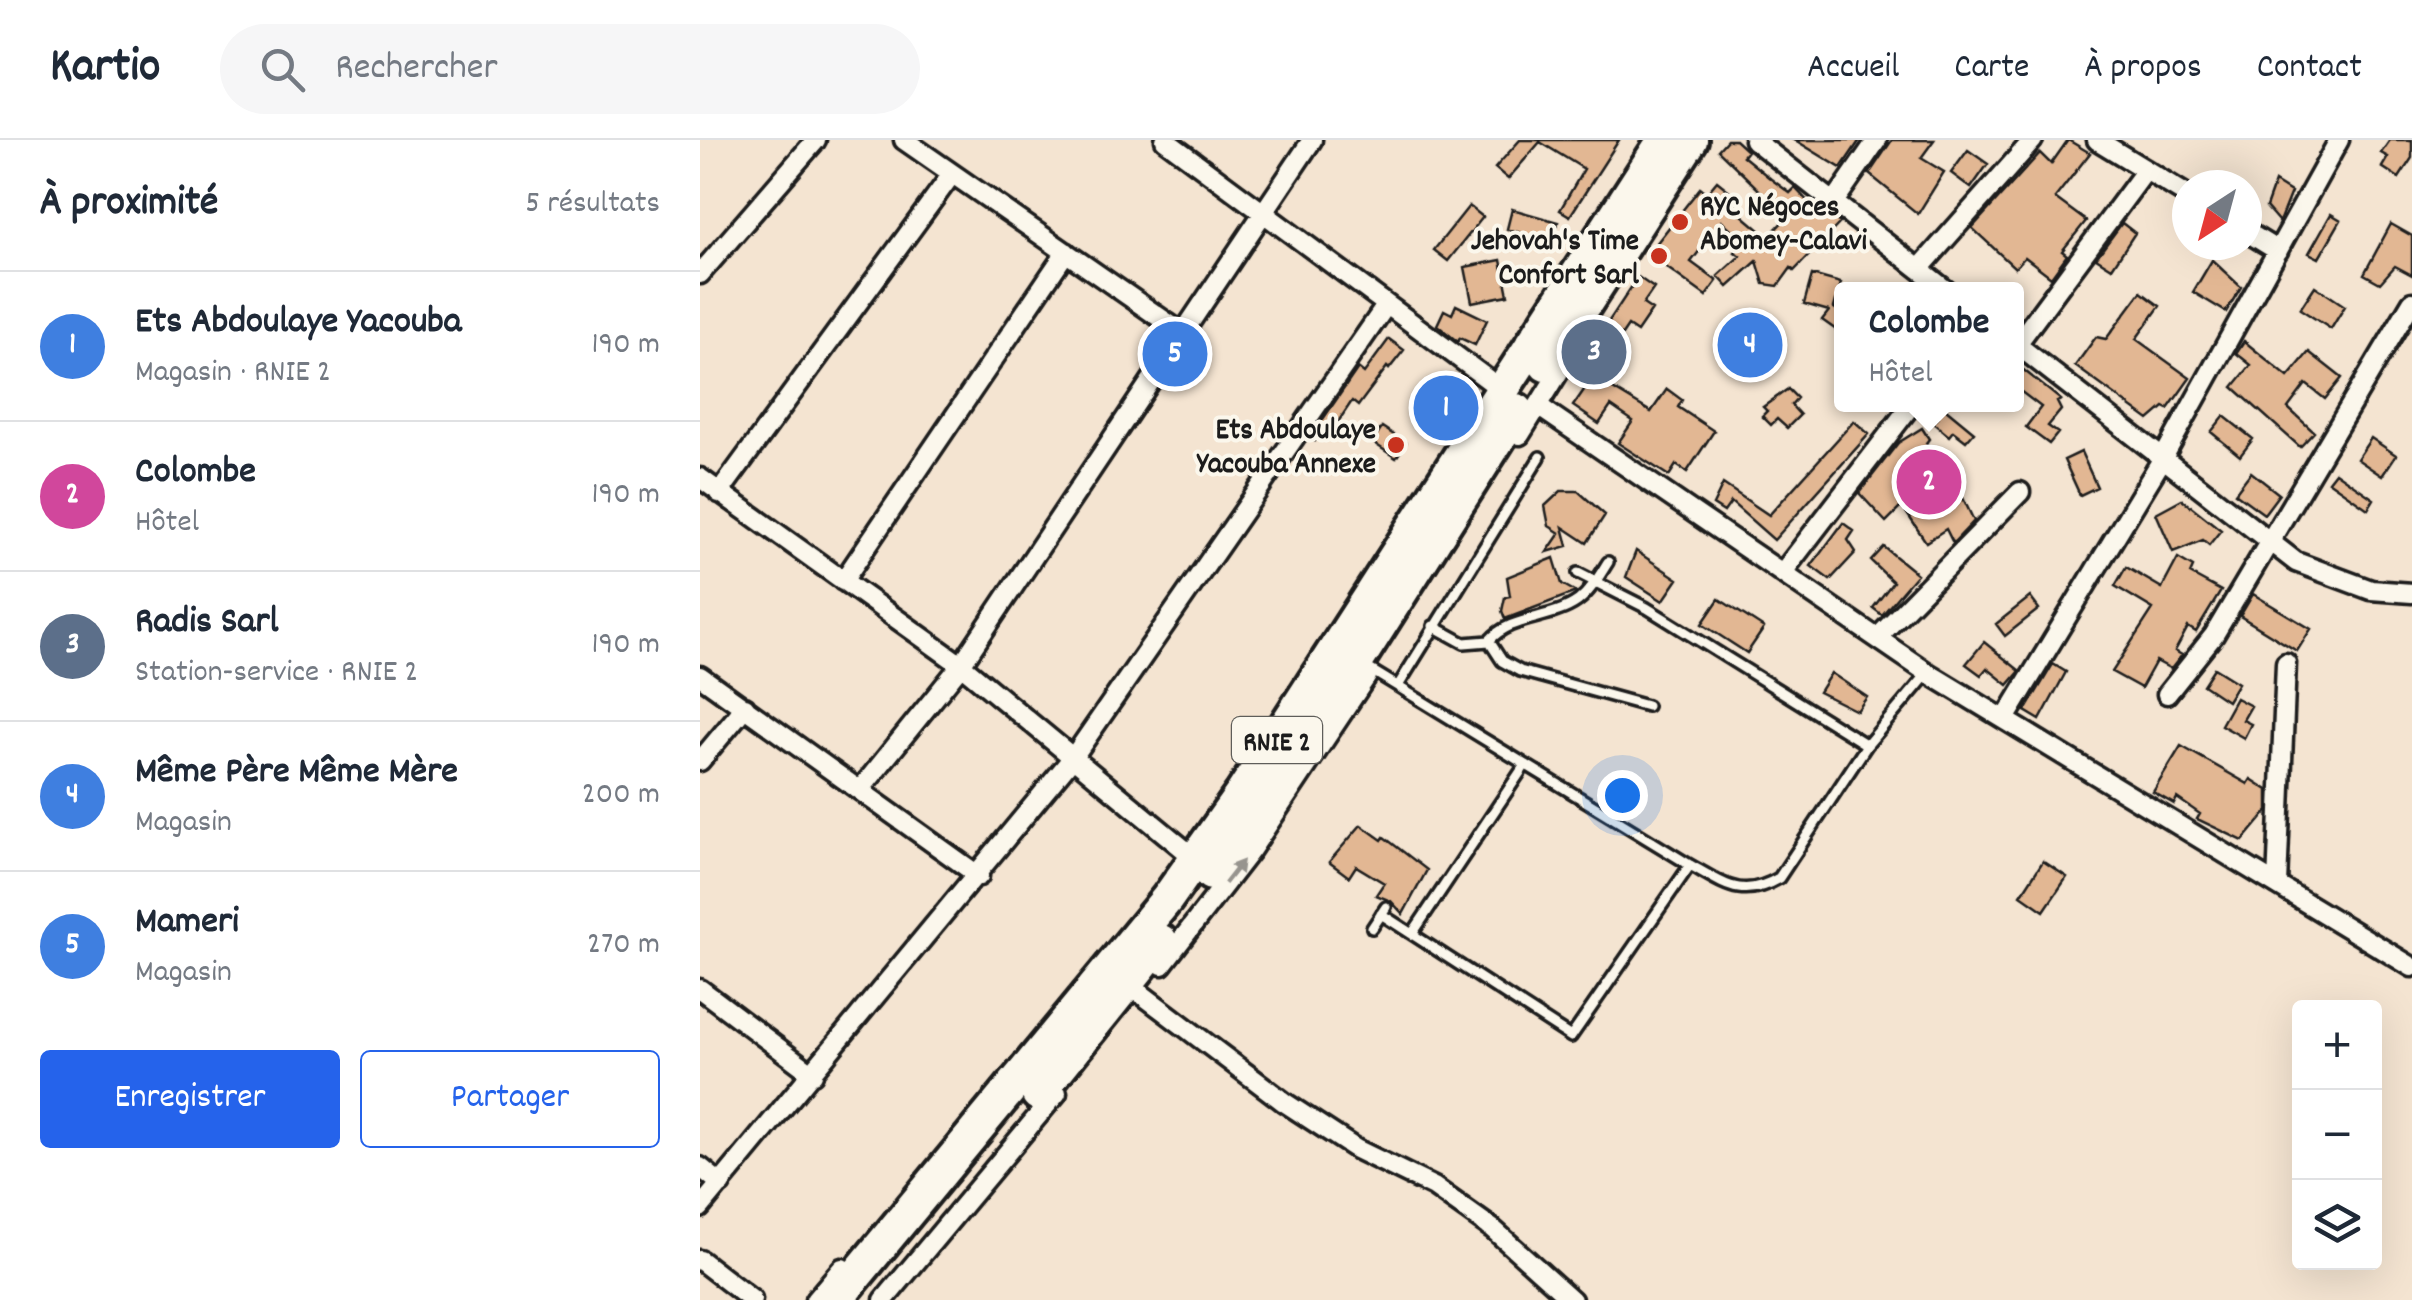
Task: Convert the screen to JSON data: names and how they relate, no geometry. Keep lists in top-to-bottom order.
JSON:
{
  "streets": {
    "highway": ["RNIE 2"]
  },
  "places": ["RYC Négoces Abomey-Calavi", "Jehovah's Time Confort Sarl", "Ets Abdoulaye Yacouba Annexe"],
  "north": "bottom left",
  "page": {
    "header": "Kartio",
    "search": "Rechercher",
    "nav": [
      "Accueil",
      "Carte",
      "À propos",
      "Contact"
    ],
    "heading": ["À proximité", "5 résultats"],
    "list": [
      {
        "mark": "1",
        "name": "Ets Abdoulaye Yacouba",
        "note": "Magasin · RNIE 2",
        "value": "190 m"
      },
      {
        "mark": "2",
        "name": "Colombe",
        "note": "Hôtel",
        "value": "190 m"
      },
      {
        "mark": "3",
        "name": "Radis Sarl",
        "note": "Station-service · RNIE 2",
        "value": "190 m"
      },
      {
        "mark": "4",
        "name": "Même Père Même Mère",
        "note": "Magasin",
        "value": "200 m"
      },
      {
        "mark": "5",
        "name": "Mameri",
        "note": "Magasin",
        "value": "270 m"
      }
    ],
    "popup": ["Colombe", "Hôtel"],
    "pins": [
      "4",
      "3",
      "5",
      "1",
      "2"
    ],
    "map_buttons": ["+", "−"],
    "buttons": ["Enregistrer", "Partager"]
  }
}
